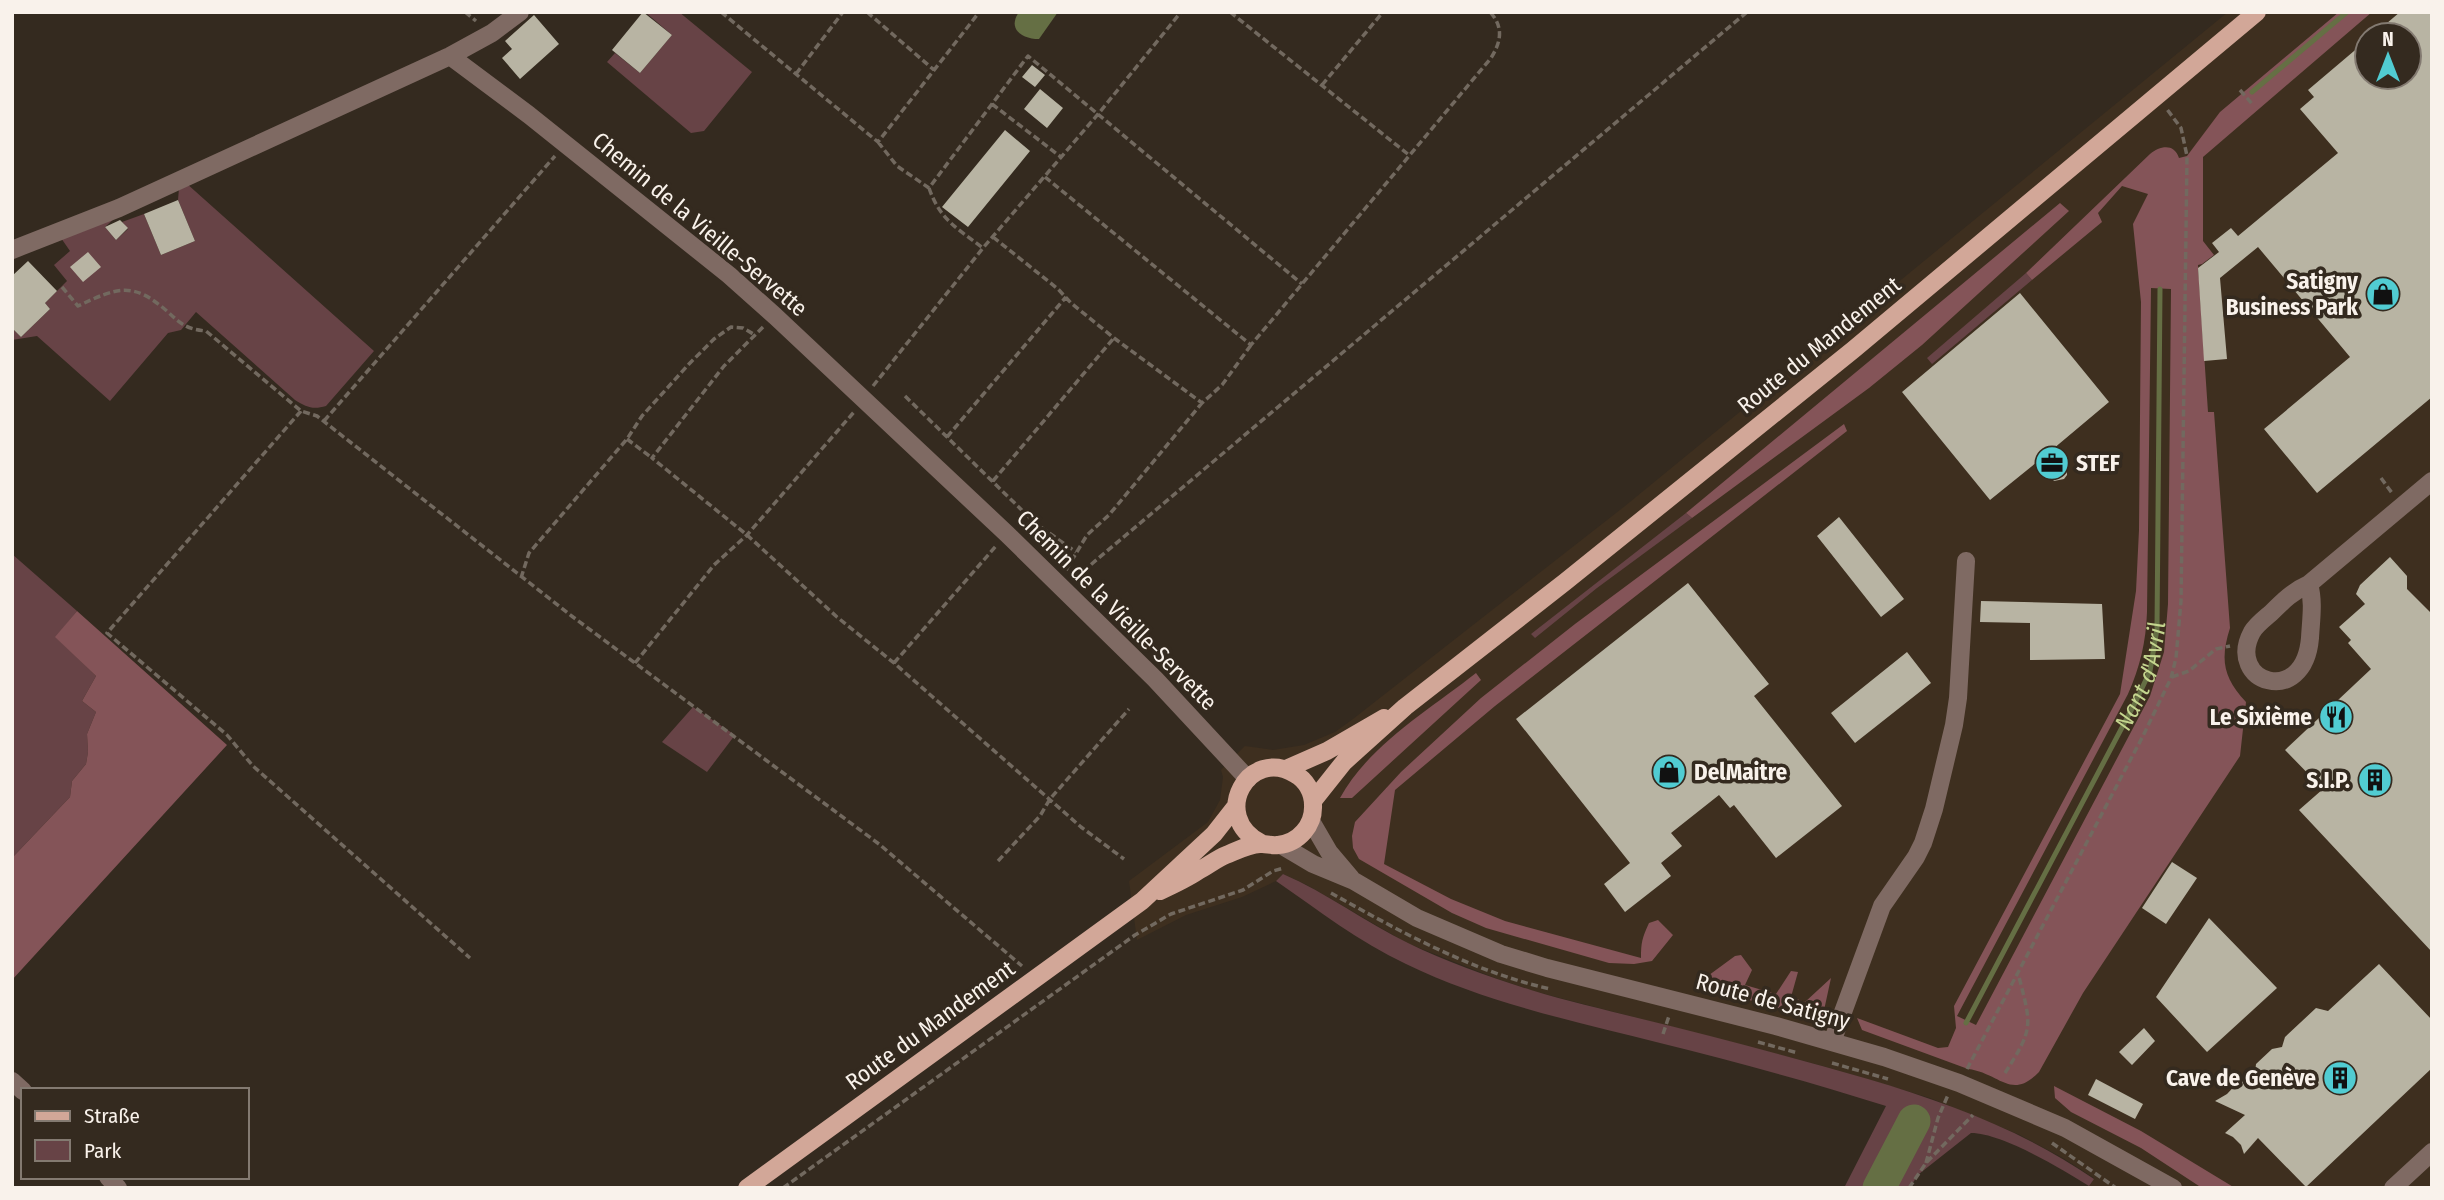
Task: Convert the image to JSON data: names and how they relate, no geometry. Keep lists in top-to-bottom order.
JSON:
{
  "streets": {
    "main road": ["Route du Mandement"],
    "street": ["Chemin de la Vieille-Servette", "Route de Satigny"]
  },
  "crossings": [
    ["Chemin de la Vieille-Servette", "Route du Mandement"],
    ["Chemin de la Vieille-Servette", "Route de Satigny"],
    ["Route du Mandement", "Route de Satigny"]
  ],
  "water": ["Nant d'Avril"],
  "places": {
    "shop": ["Satigny Business Park", "DelMaitre"],
    "office": ["STEF"],
    "restaurant": ["Le Sixième"],
    "building": ["S.I.P.", "Cave de Genève"]
  },
  "legend": ["Straße", "Park"],
  "north": "top"
}
